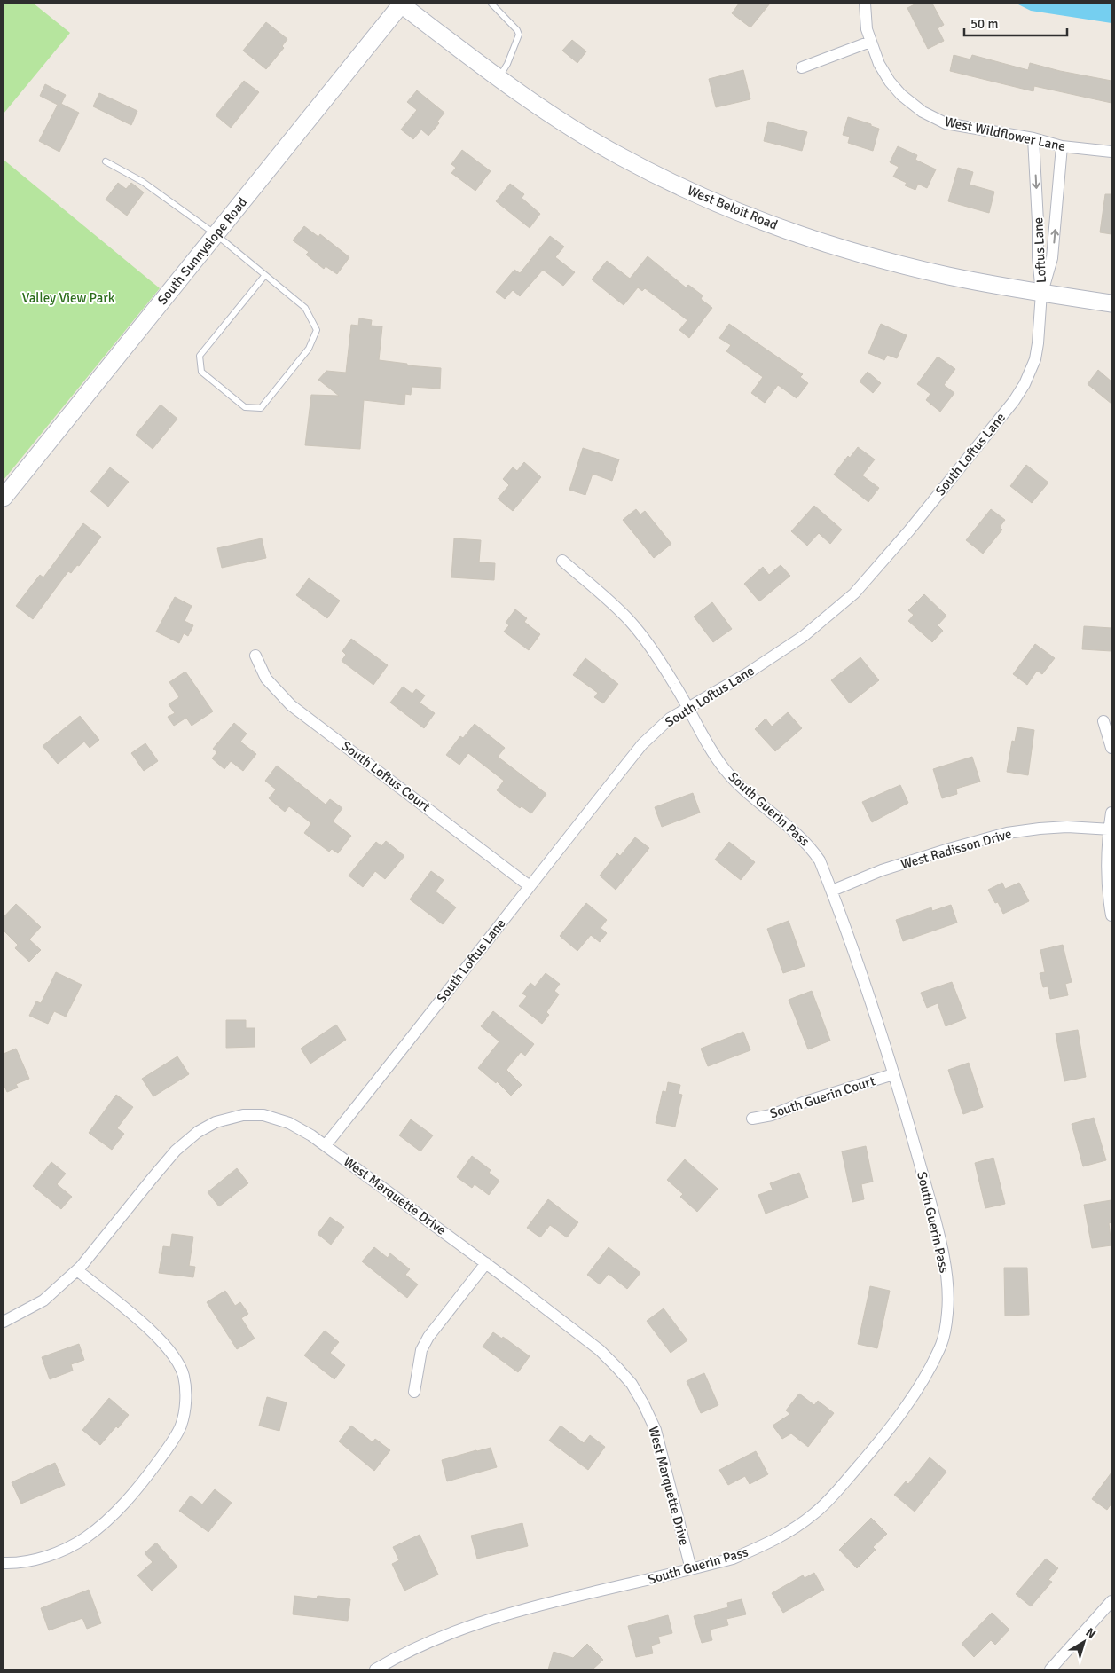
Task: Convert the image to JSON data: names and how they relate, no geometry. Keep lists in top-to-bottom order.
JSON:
{
  "streets": {
    "main road": ["West Beloit Road", "South Sunnyslope Road"],
    "street": [
      "West Wildflower Lane",
      "Loftus Lane",
      "South Loftus Lane",
      "South Loftus Court",
      "South Guerin Pass",
      "West Radisson Drive",
      "South Guerin Court",
      "West Marquette Drive"
    ]
  },
  "crossings": [
    ["West Wildflower Lane", "Loftus Lane"],
    ["West Beloit Road", "Loftus Lane"],
    ["West Beloit Road", "South Sunnyslope Road"],
    ["West Beloit Road", "South Loftus Lane"],
    ["Loftus Lane", "South Loftus Lane"],
    ["South Loftus Lane", "South Loftus Court"],
    ["South Loftus Lane", "South Guerin Pass"],
    ["South Loftus Lane", "West Marquette Drive"],
    ["South Guerin Pass", "West Radisson Drive"],
    ["South Guerin Pass", "South Guerin Court"],
    ["South Guerin Pass", "West Marquette Drive"]
  ],
  "parks": ["Valley View Park"],
  "scale_bar": "50 m",
  "north": "top right"
}
